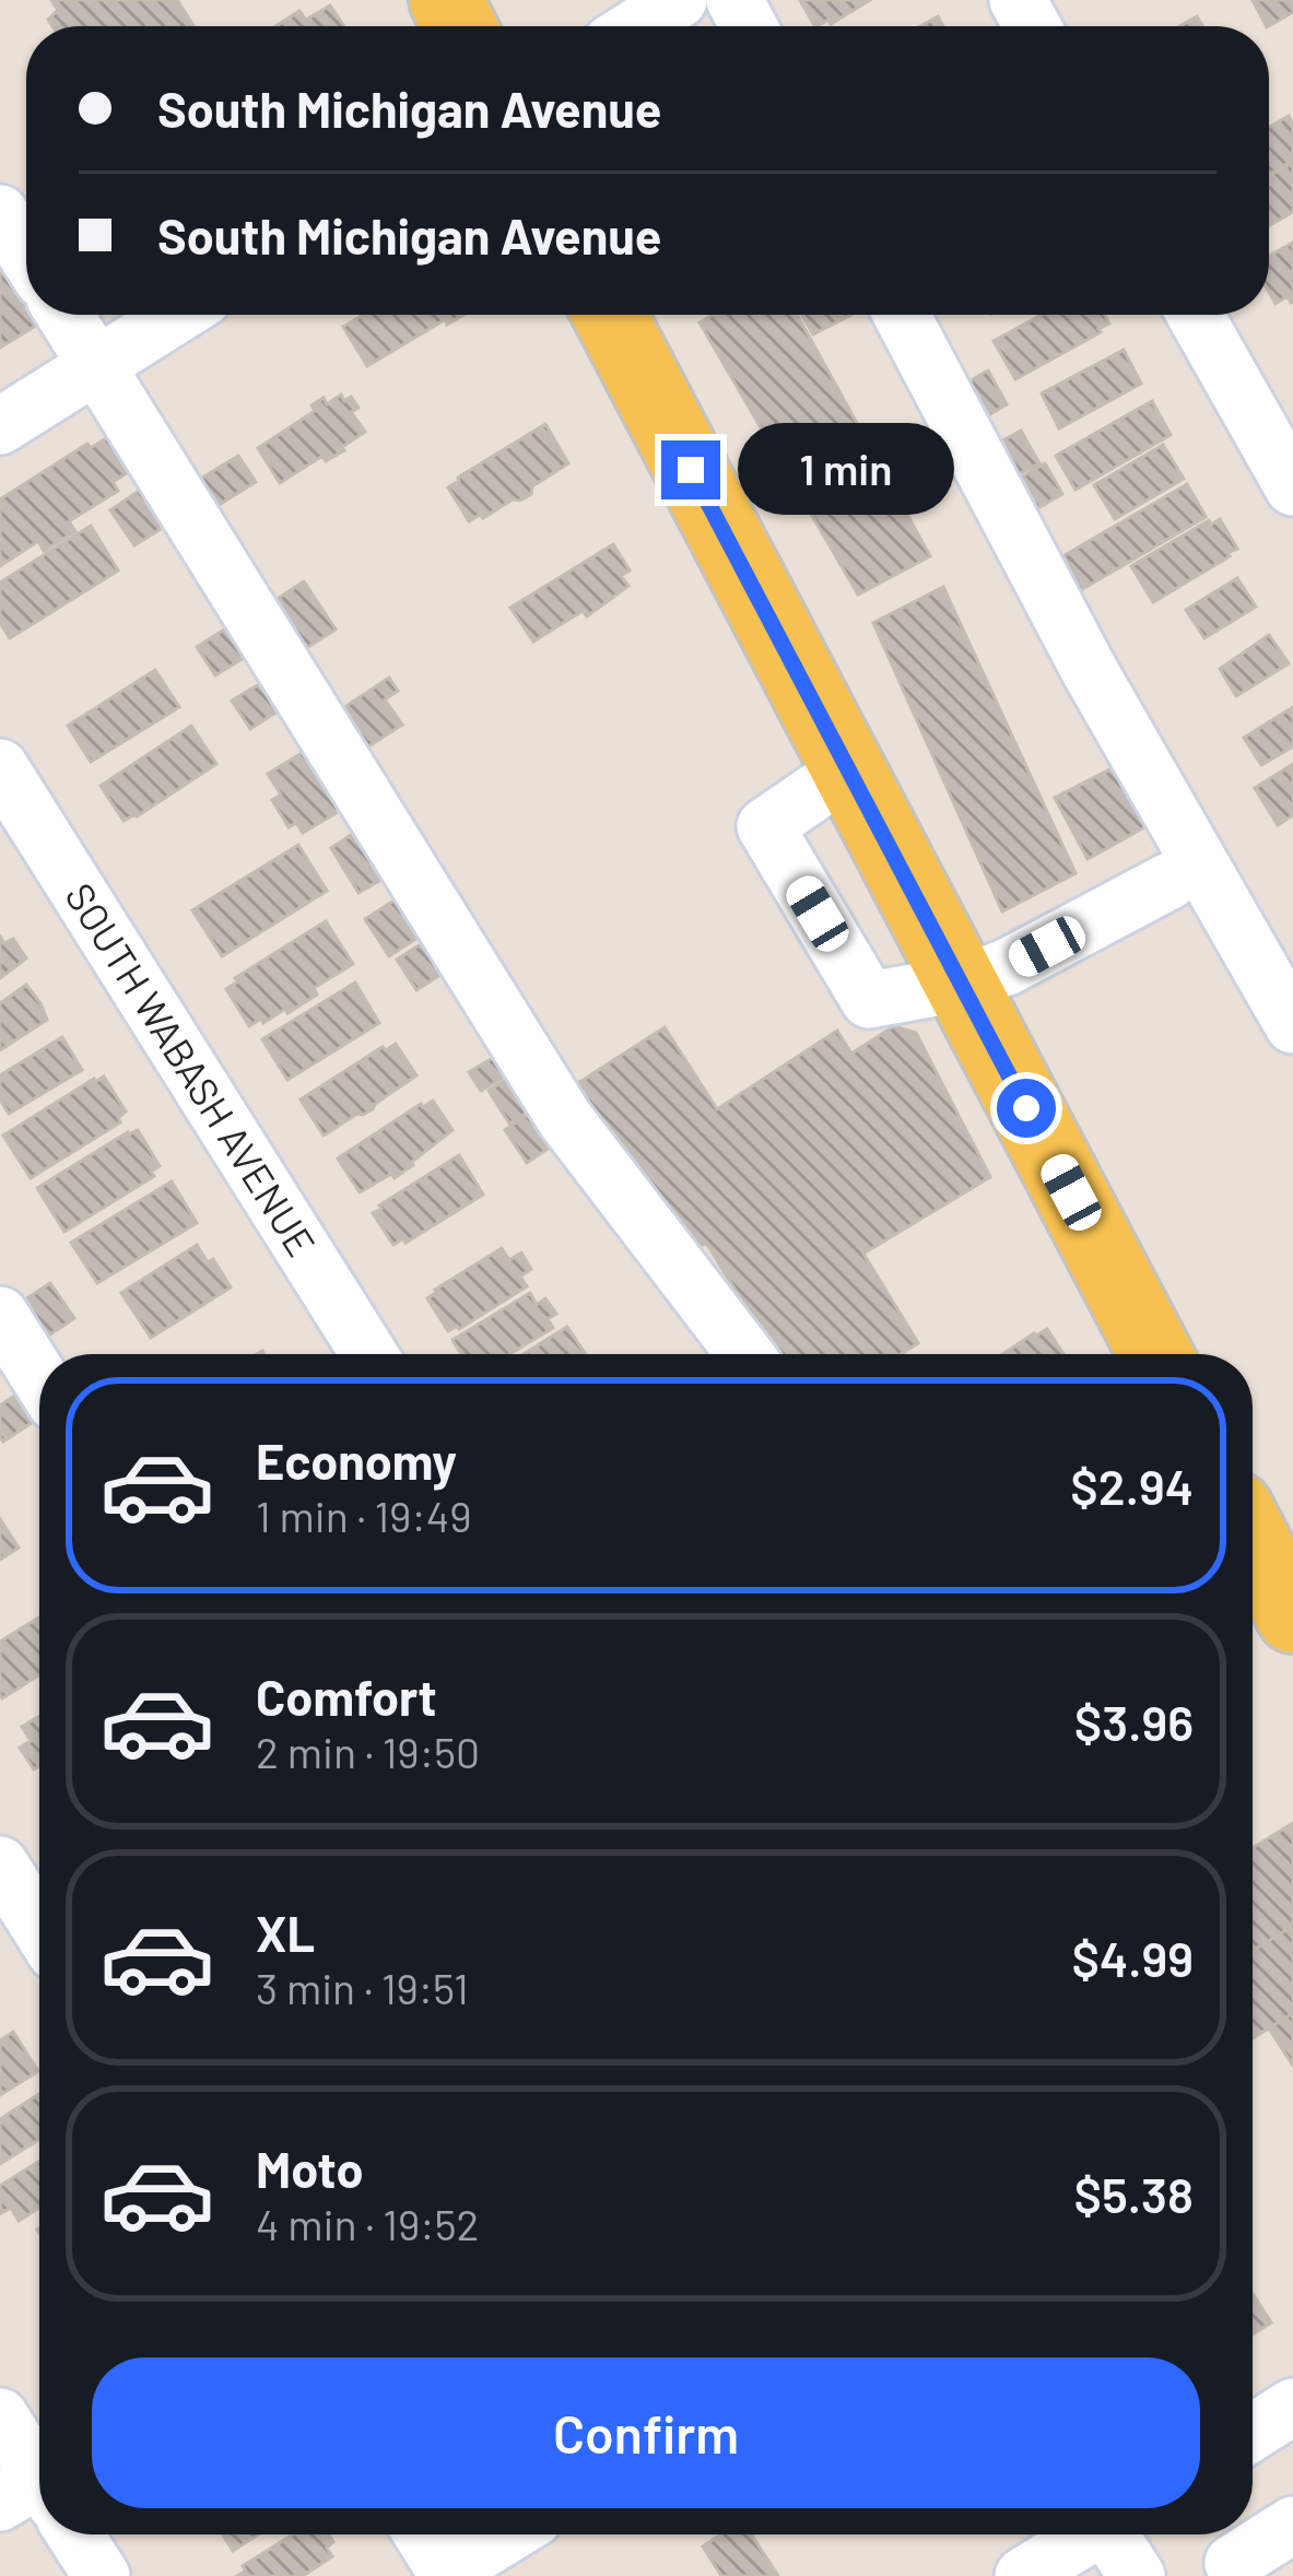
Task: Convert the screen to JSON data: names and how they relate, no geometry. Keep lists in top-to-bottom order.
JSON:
{
  "streets": {
    "street": ["SOUTH WABASH AVENUE"]
  },
  "page": {
    "banner": ["South Michigan Avenue", "South Michigan Avenue"],
    "bubble": "1 min",
    "list": [
      {
        "name": "Economy",
        "note": "1 min · 19:49",
        "value": "$2.94"
      },
      {
        "name": "Comfort",
        "note": "2 min · 19:50",
        "value": "$3.96"
      },
      {
        "name": "XL",
        "note": "3 min · 19:51",
        "value": "$4.99"
      },
      {
        "name": "Moto",
        "note": "4 min · 19:52",
        "value": "$5.38"
      }
    ],
    "buttons": "Confirm"
  }
}
